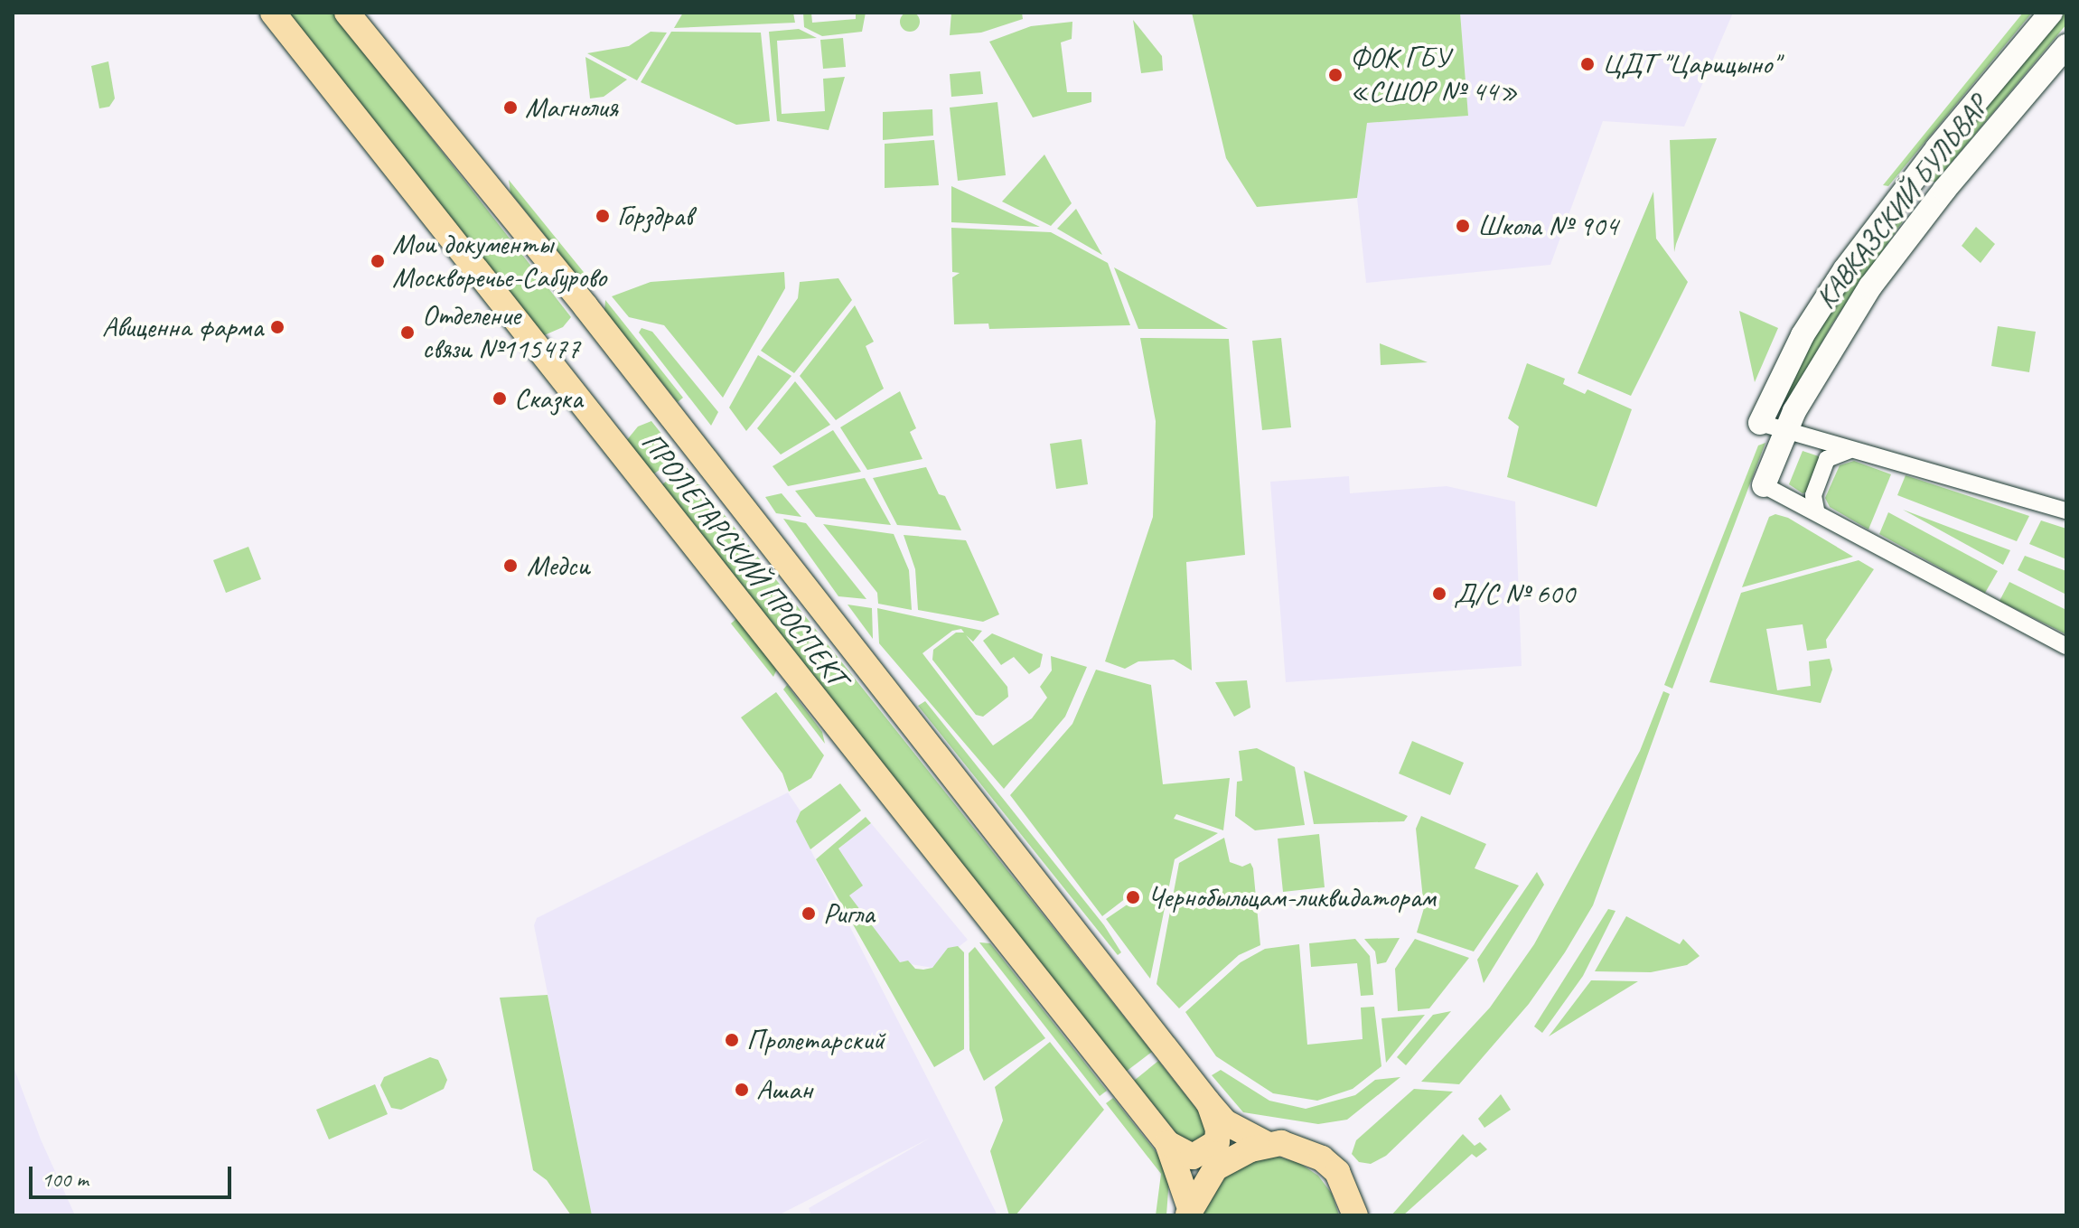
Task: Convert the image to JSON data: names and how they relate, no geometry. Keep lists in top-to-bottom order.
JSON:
{
  "streets": {
    "main road": ["КАВКАЗСКИЙ БУЛЬВАР", "ПРОЛЕТАРСКИЙ ПРОСПЕКТ"]
  },
  "places": [
    "ЦДТ \"Царицыно\"",
    "ФОК ГБУ «СШОР № 44»",
    "Магнолия",
    "Горздрав",
    "Школа № 904",
    "Мои документы Москворечье-Сабурово",
    "Авиценна фарма",
    "Отделение связи №115477",
    "Сказка",
    "Медси",
    "Д/C № 600",
    "Чернобыльцам-ликвидаторам",
    "Ригла",
    "Пролетарский",
    "Ашан"
  ],
  "scale_bar": "100 m"
}
